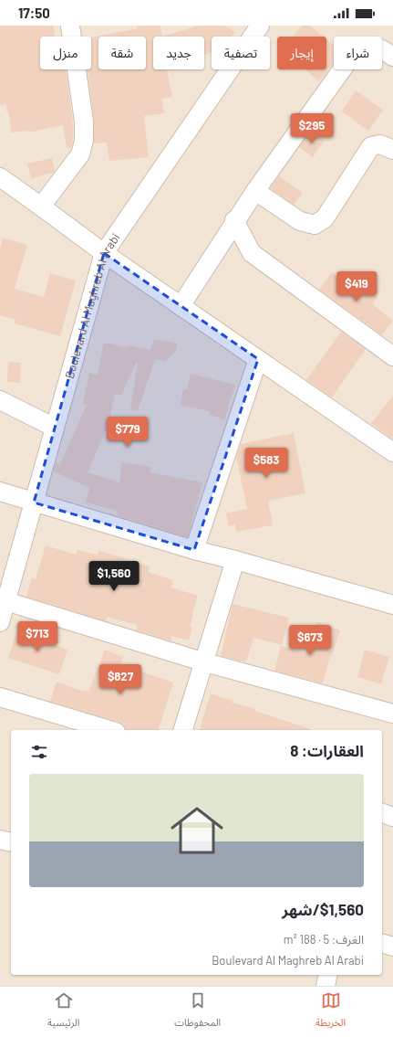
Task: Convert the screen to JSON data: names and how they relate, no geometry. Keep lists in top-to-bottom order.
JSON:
{
  "streets": {
    "street": ["Boulevard Al Maghreb Al Arabi"]
  },
  "page": {
    "status": "17:50",
    "chip": [
      "شراء",
      "إيجار",
      "تصفية",
      "جديد",
      "شقة",
      "منزل"
    ],
    "price": [
      "$295",
      "$419",
      "$779",
      "$583",
      "$1,560",
      "$713",
      "$673",
      "$827"
    ],
    "heading": "العقارات: 8",
    "list": [
      {
        "name": "$1,560/شهر",
        "note": "الغرف: 5 · 188 m² · Boulevard Al Maghreb Al Arabi"
      }
    ],
    "tabs": ["الخريطة", "المحفوظات", "الرئيسية"]
  }
}
